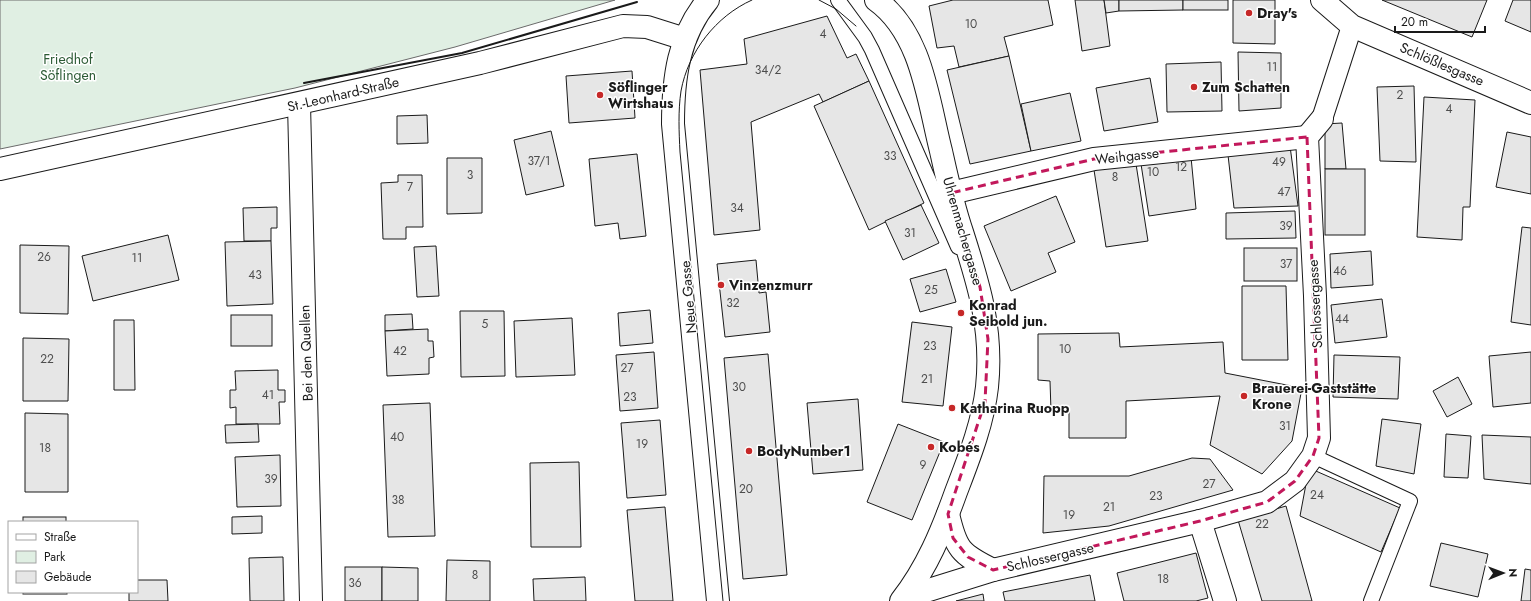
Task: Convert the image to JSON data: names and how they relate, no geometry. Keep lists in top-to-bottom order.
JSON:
{
  "streets": {
    "street": [
      "Schlößlesgasse",
      "St.-Leonhard-Straße",
      "Weihgasse",
      "Uhrenmachergasse",
      "Neue Gasse",
      "Schlossergasse",
      "Bei den Quellen"
    ]
  },
  "crossings": [
    ["St.-Leonhard-Straße", "Neue Gasse"],
    ["St.-Leonhard-Straße", "Bei den Quellen"],
    ["Weihgasse", "Uhrenmachergasse"],
    ["Weihgasse", "Schlossergasse"],
    ["Uhrenmachergasse", "Schlossergasse"]
  ],
  "parks": ["Friedhof Söflingen"],
  "places": [
    "Dray's",
    "Zum Schatten",
    "Söflinger Wirtshaus",
    "Vinzenzmurr",
    "Konrad Seibold jun.",
    "Brauerei-Gaststätte Krone",
    "Katharina Ruopp",
    "Kobés",
    "BodyNumber1"
  ],
  "house_numbers": [
    "10",
    "4",
    "11",
    "34/2",
    "2",
    "4",
    "33",
    "37/1",
    "49",
    "12",
    "10",
    "3",
    "8",
    "7",
    "47",
    "34",
    "39",
    "31",
    "26",
    "11",
    "37",
    "46",
    "43",
    "25",
    "32",
    "44",
    "5",
    "23",
    "10",
    "42",
    "22",
    "27",
    "21",
    "30",
    "41",
    "23",
    "31",
    "40",
    "19",
    "18",
    "9",
    "39",
    "27",
    "20",
    "24",
    "23",
    "38",
    "21",
    "19",
    "22",
    "8",
    "18",
    "36"
  ],
  "legend": ["Straße", "Park", "Gebäude"],
  "scale_bar": "20 m",
  "north": "right"
}
